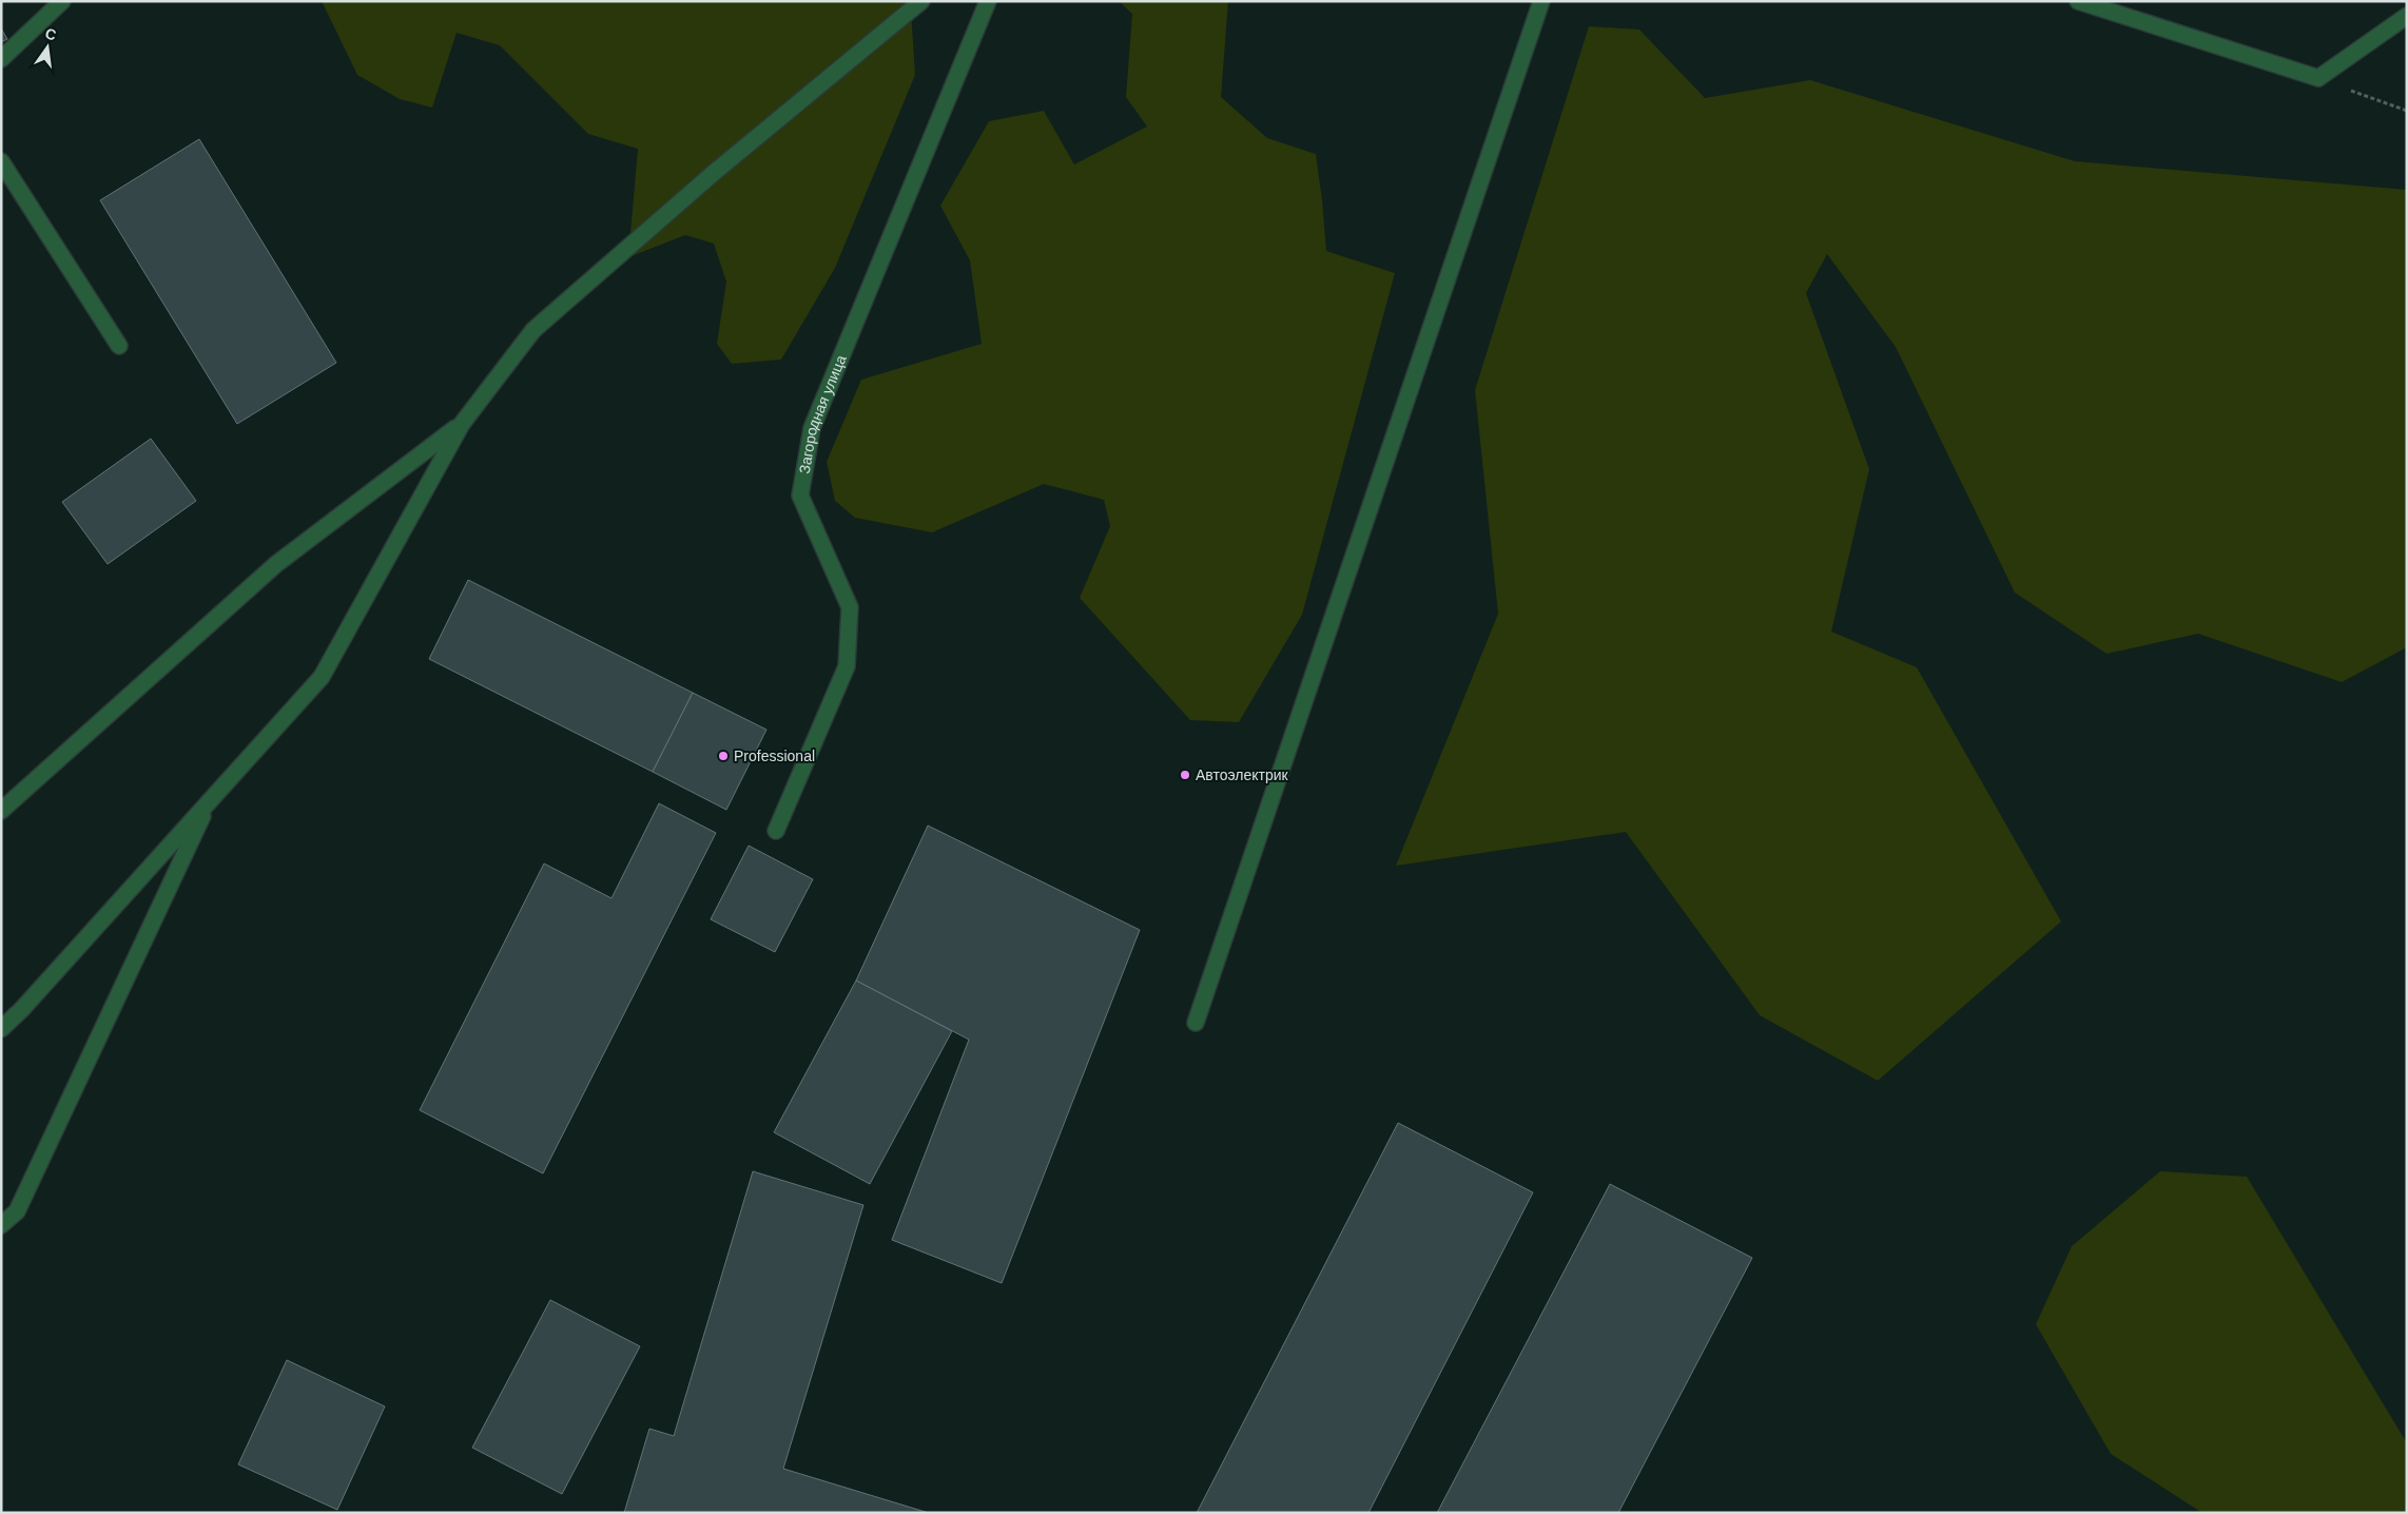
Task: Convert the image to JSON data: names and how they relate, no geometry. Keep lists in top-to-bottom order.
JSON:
{
  "streets": {
    "street": ["Загородная улица"]
  },
  "places": ["Professional", "Автоэлектрик"],
  "north": "top"
}
